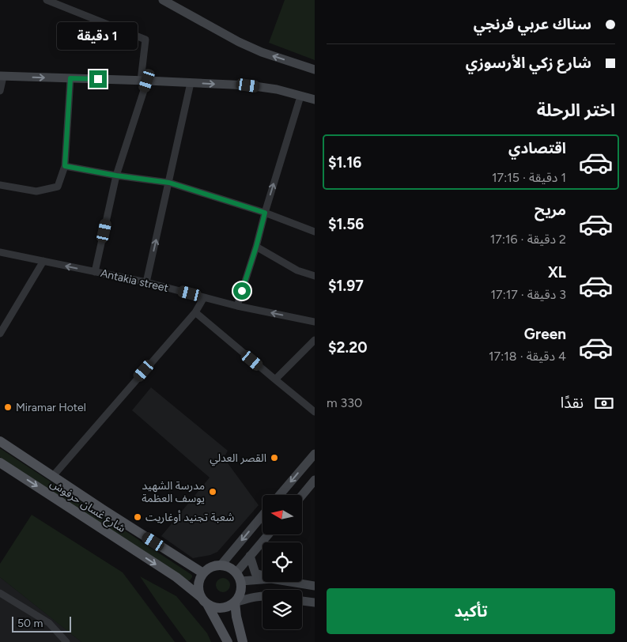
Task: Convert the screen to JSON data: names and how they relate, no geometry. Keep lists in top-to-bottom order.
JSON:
{
  "streets": {
    "main road": ["شارع غسان حرفوش"],
    "street": ["Antakia street"]
  },
  "places": [
    "Miramar Hotel",
    "القصر العدلي",
    "مدرسة الشهيد يوسف العظمة",
    "شعبة تجنيد أوغاريت"
  ],
  "scale_bar": "50 m",
  "north": "left",
  "page": {
    "banner": ["سناك عربي فرنجي", "شارع زكي الأرسوزي"],
    "bubble": "1 دقيقة",
    "heading": "اختر الرحلة",
    "list": [
      {
        "name": "اقتصادي",
        "note": "1 دقيقة · 17:15",
        "value": "$1.16"
      },
      {
        "name": "مريح",
        "note": "2 دقيقة · 17:16",
        "value": "$1.56"
      },
      {
        "name": "XL",
        "note": "3 دقيقة · 17:17",
        "value": "$1.97"
      },
      {
        "name": "Green",
        "note": "4 دقيقة · 17:18",
        "value": "$2.20"
      }
    ],
    "pay": ["نقدًا", "330 m"],
    "buttons": "تأكيد",
    "scale": "50 m"
  }
}
